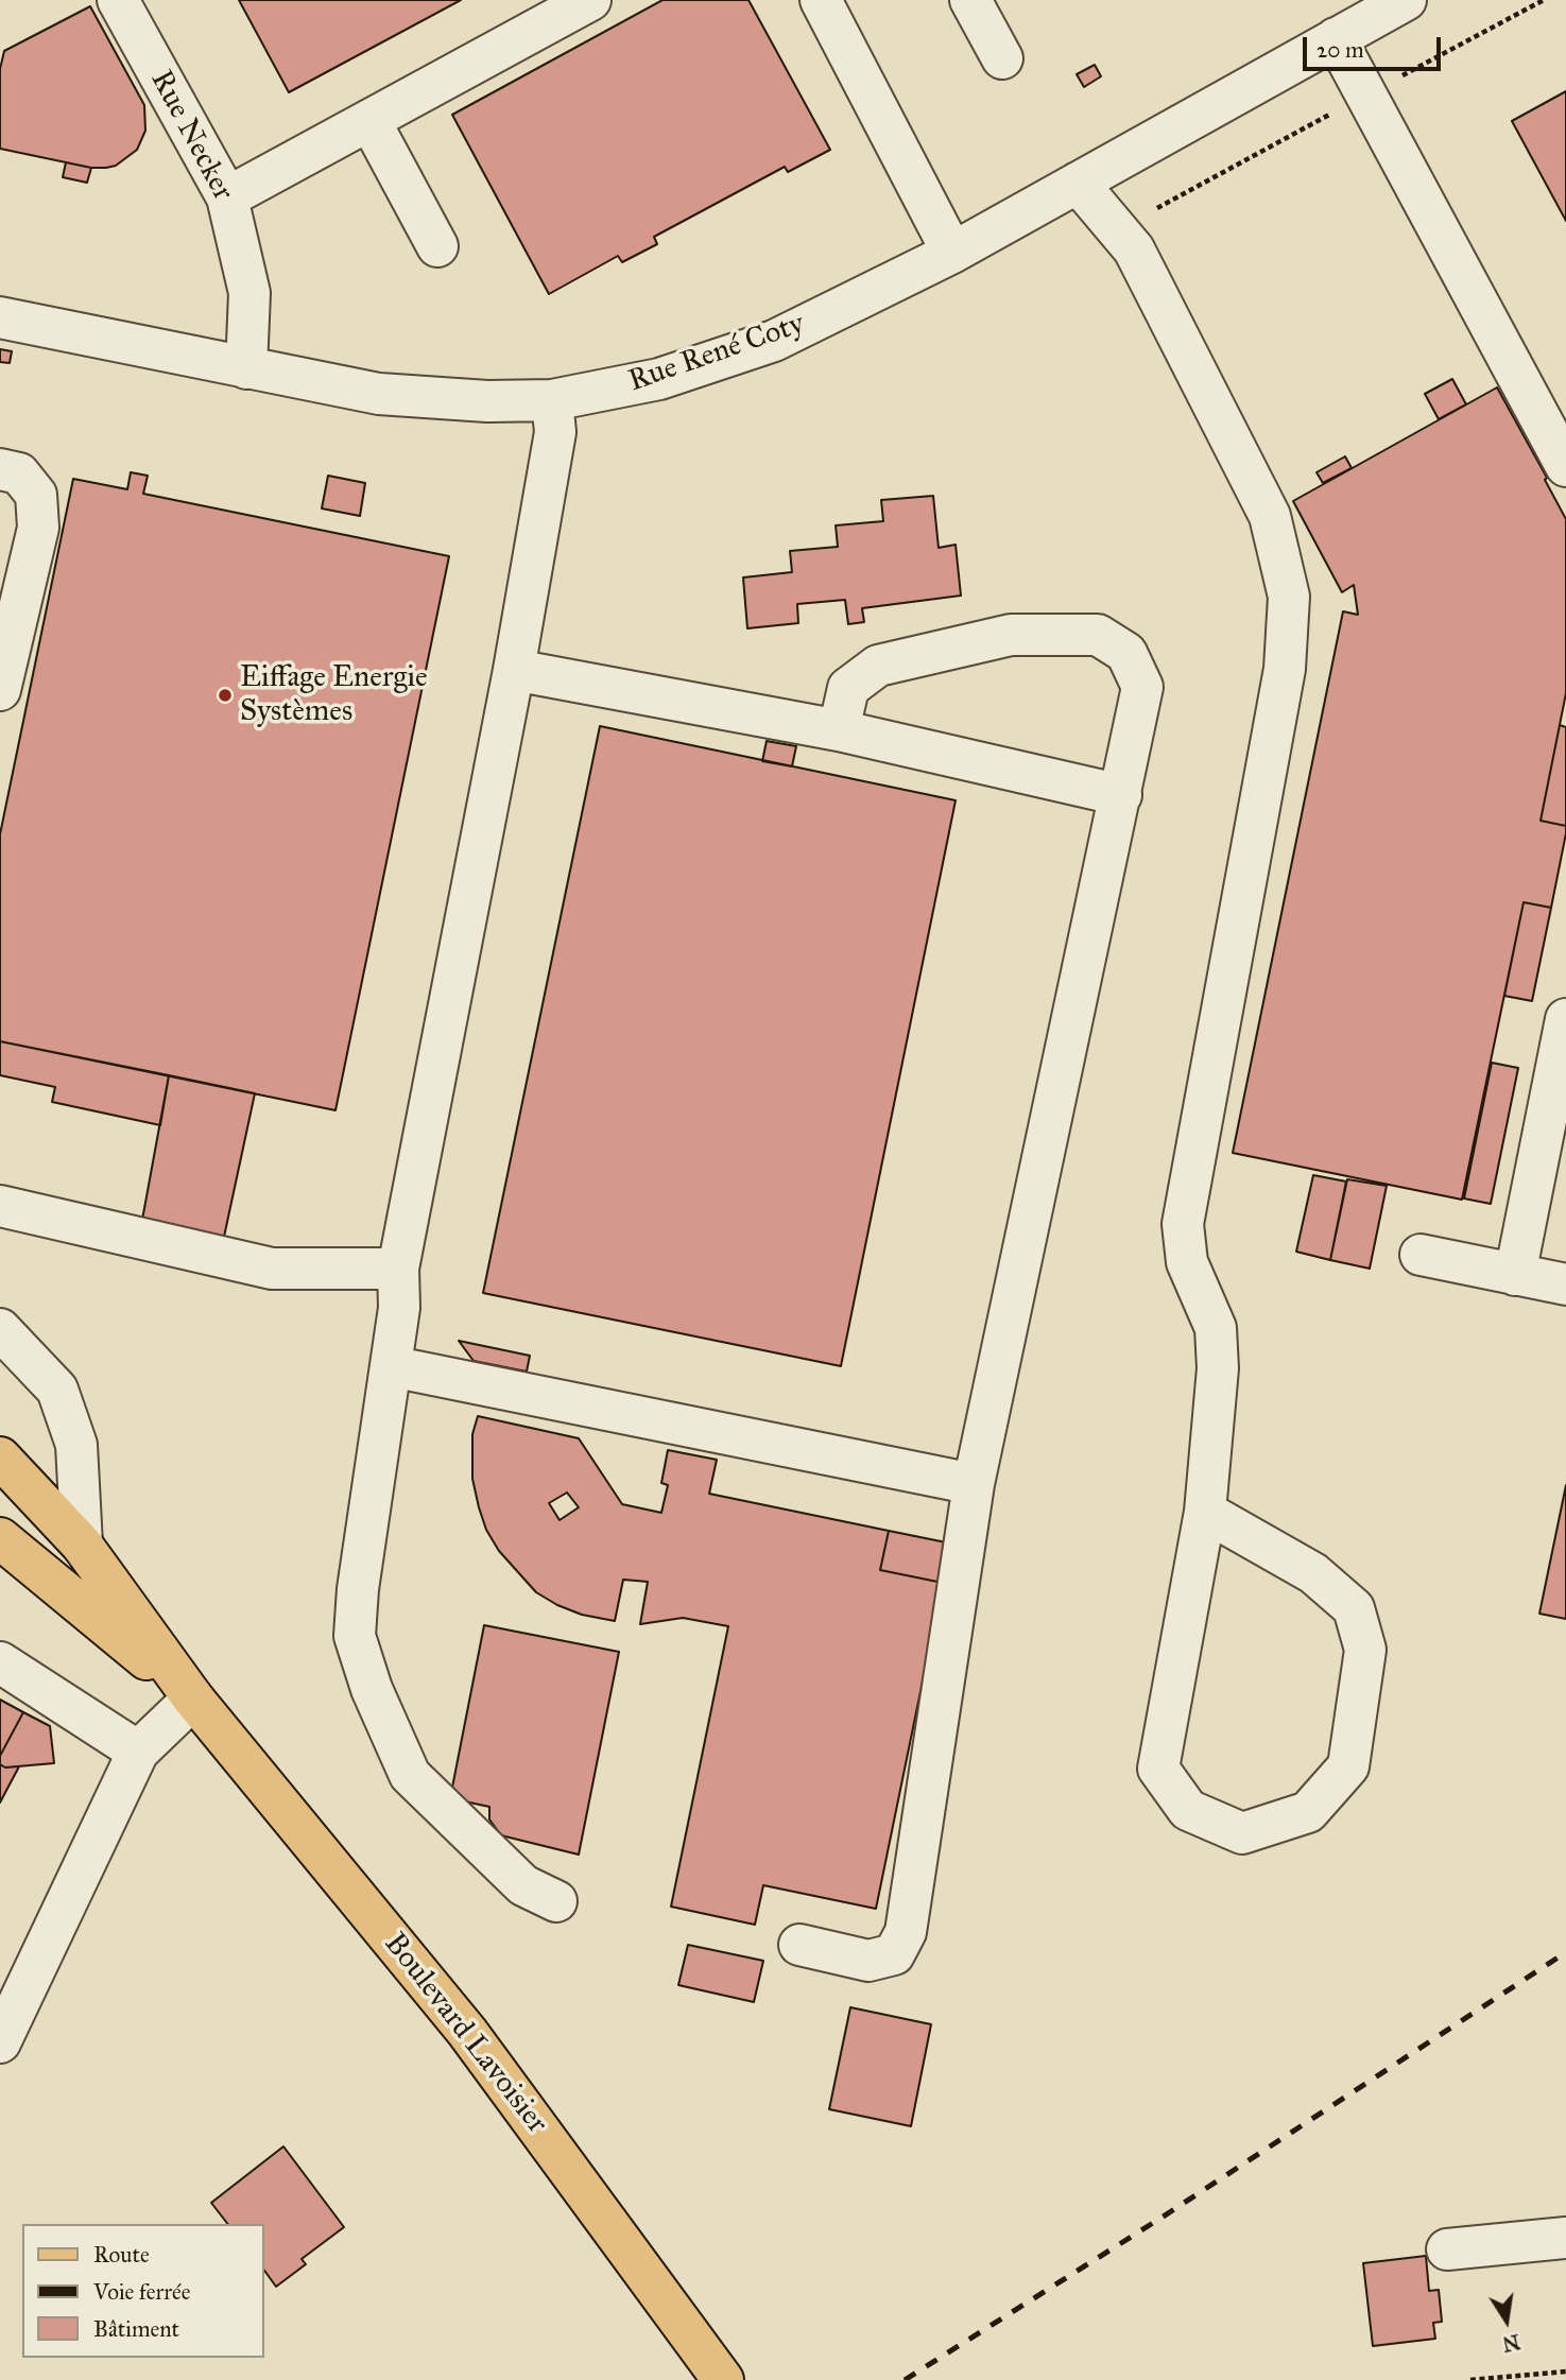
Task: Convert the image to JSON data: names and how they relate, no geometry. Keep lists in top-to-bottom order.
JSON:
{
  "streets": {
    "main road": ["Boulevard Lavoisier"],
    "street": ["Rue Necker", "Rue René Coty"]
  },
  "crossings": [
    ["Rue Necker", "Rue René Coty"]
  ],
  "places": ["Eiffage Energie Systèmes"],
  "legend": ["Route", "Voie ferrée", "Bâtiment"],
  "scale_bar": "20 m",
  "north": "bottom"
}
